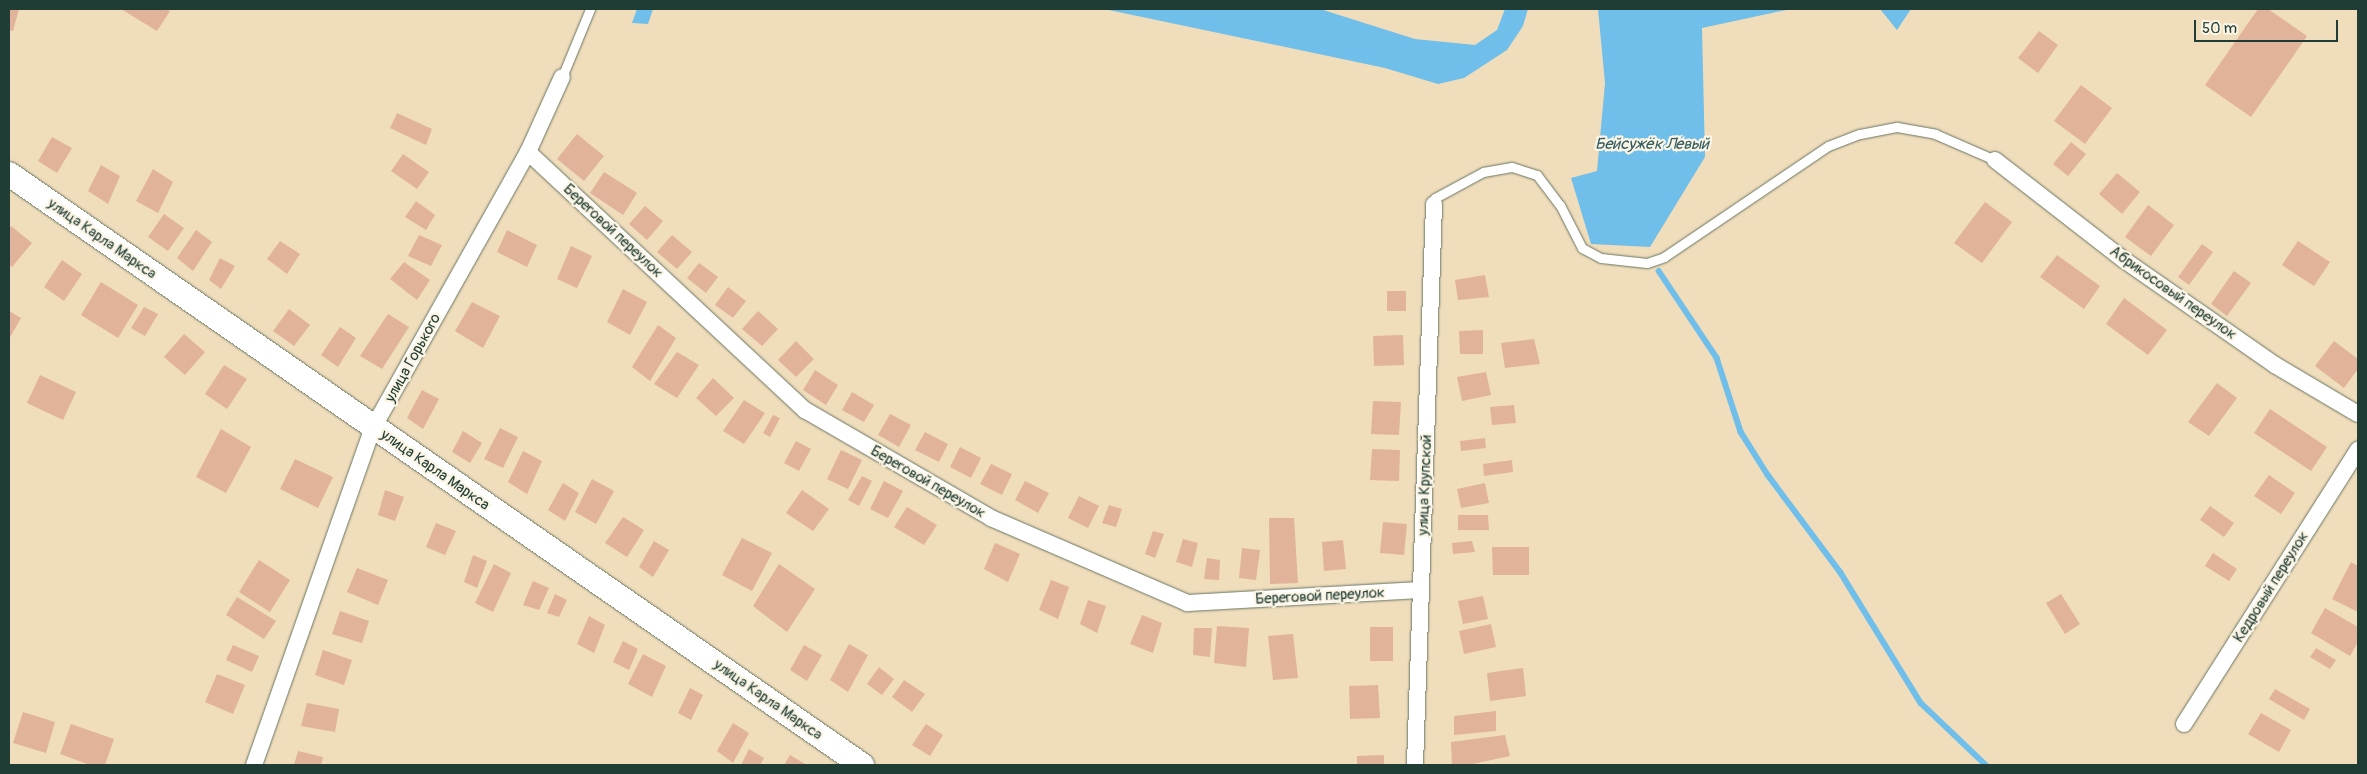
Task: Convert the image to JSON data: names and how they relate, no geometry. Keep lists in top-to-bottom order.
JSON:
{
  "streets": {
    "main road": ["улица Карла Маркса"],
    "street": [
      "Береговой переулок",
      "Абрикосовый переулок",
      "улица Горького",
      "улица Крупской",
      "Кедровый переулок"
    ]
  },
  "crossings": [
    ["Береговой переулок", "улица Горького"],
    ["Береговой переулок", "улица Крупской"],
    ["улица Карла Маркса", "улица Горького"]
  ],
  "water": ["Бейсужёк Левый"],
  "scale_bar": "50 m"
}
